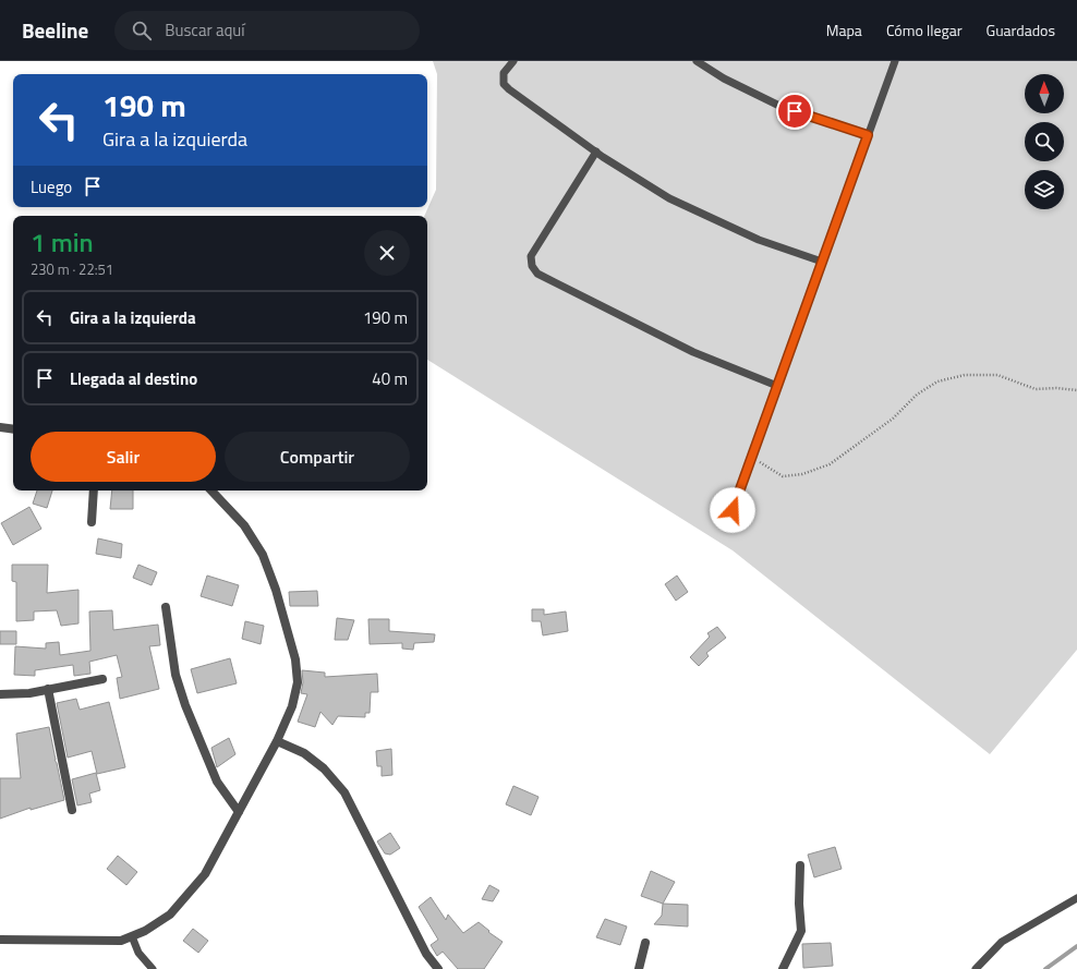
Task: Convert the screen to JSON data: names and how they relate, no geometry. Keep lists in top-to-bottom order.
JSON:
{
  "north": "top",
  "page": {
    "header": "Beeline",
    "search": "Buscar aquí",
    "nav": ["Mapa", "Cómo llegar", "Guardados"],
    "turn": ["190 m", "Gira a la izquierda"],
    "then": "Luego",
    "heading": ["1 min", "230 m · 22:51"],
    "list": [
      {
        "name": "Gira a la izquierda",
        "value": "190 m"
      },
      {
        "name": "Llegada al destino",
        "value": "40 m"
      }
    ],
    "buttons": ["Salir", "Compartir"]
  }
}
